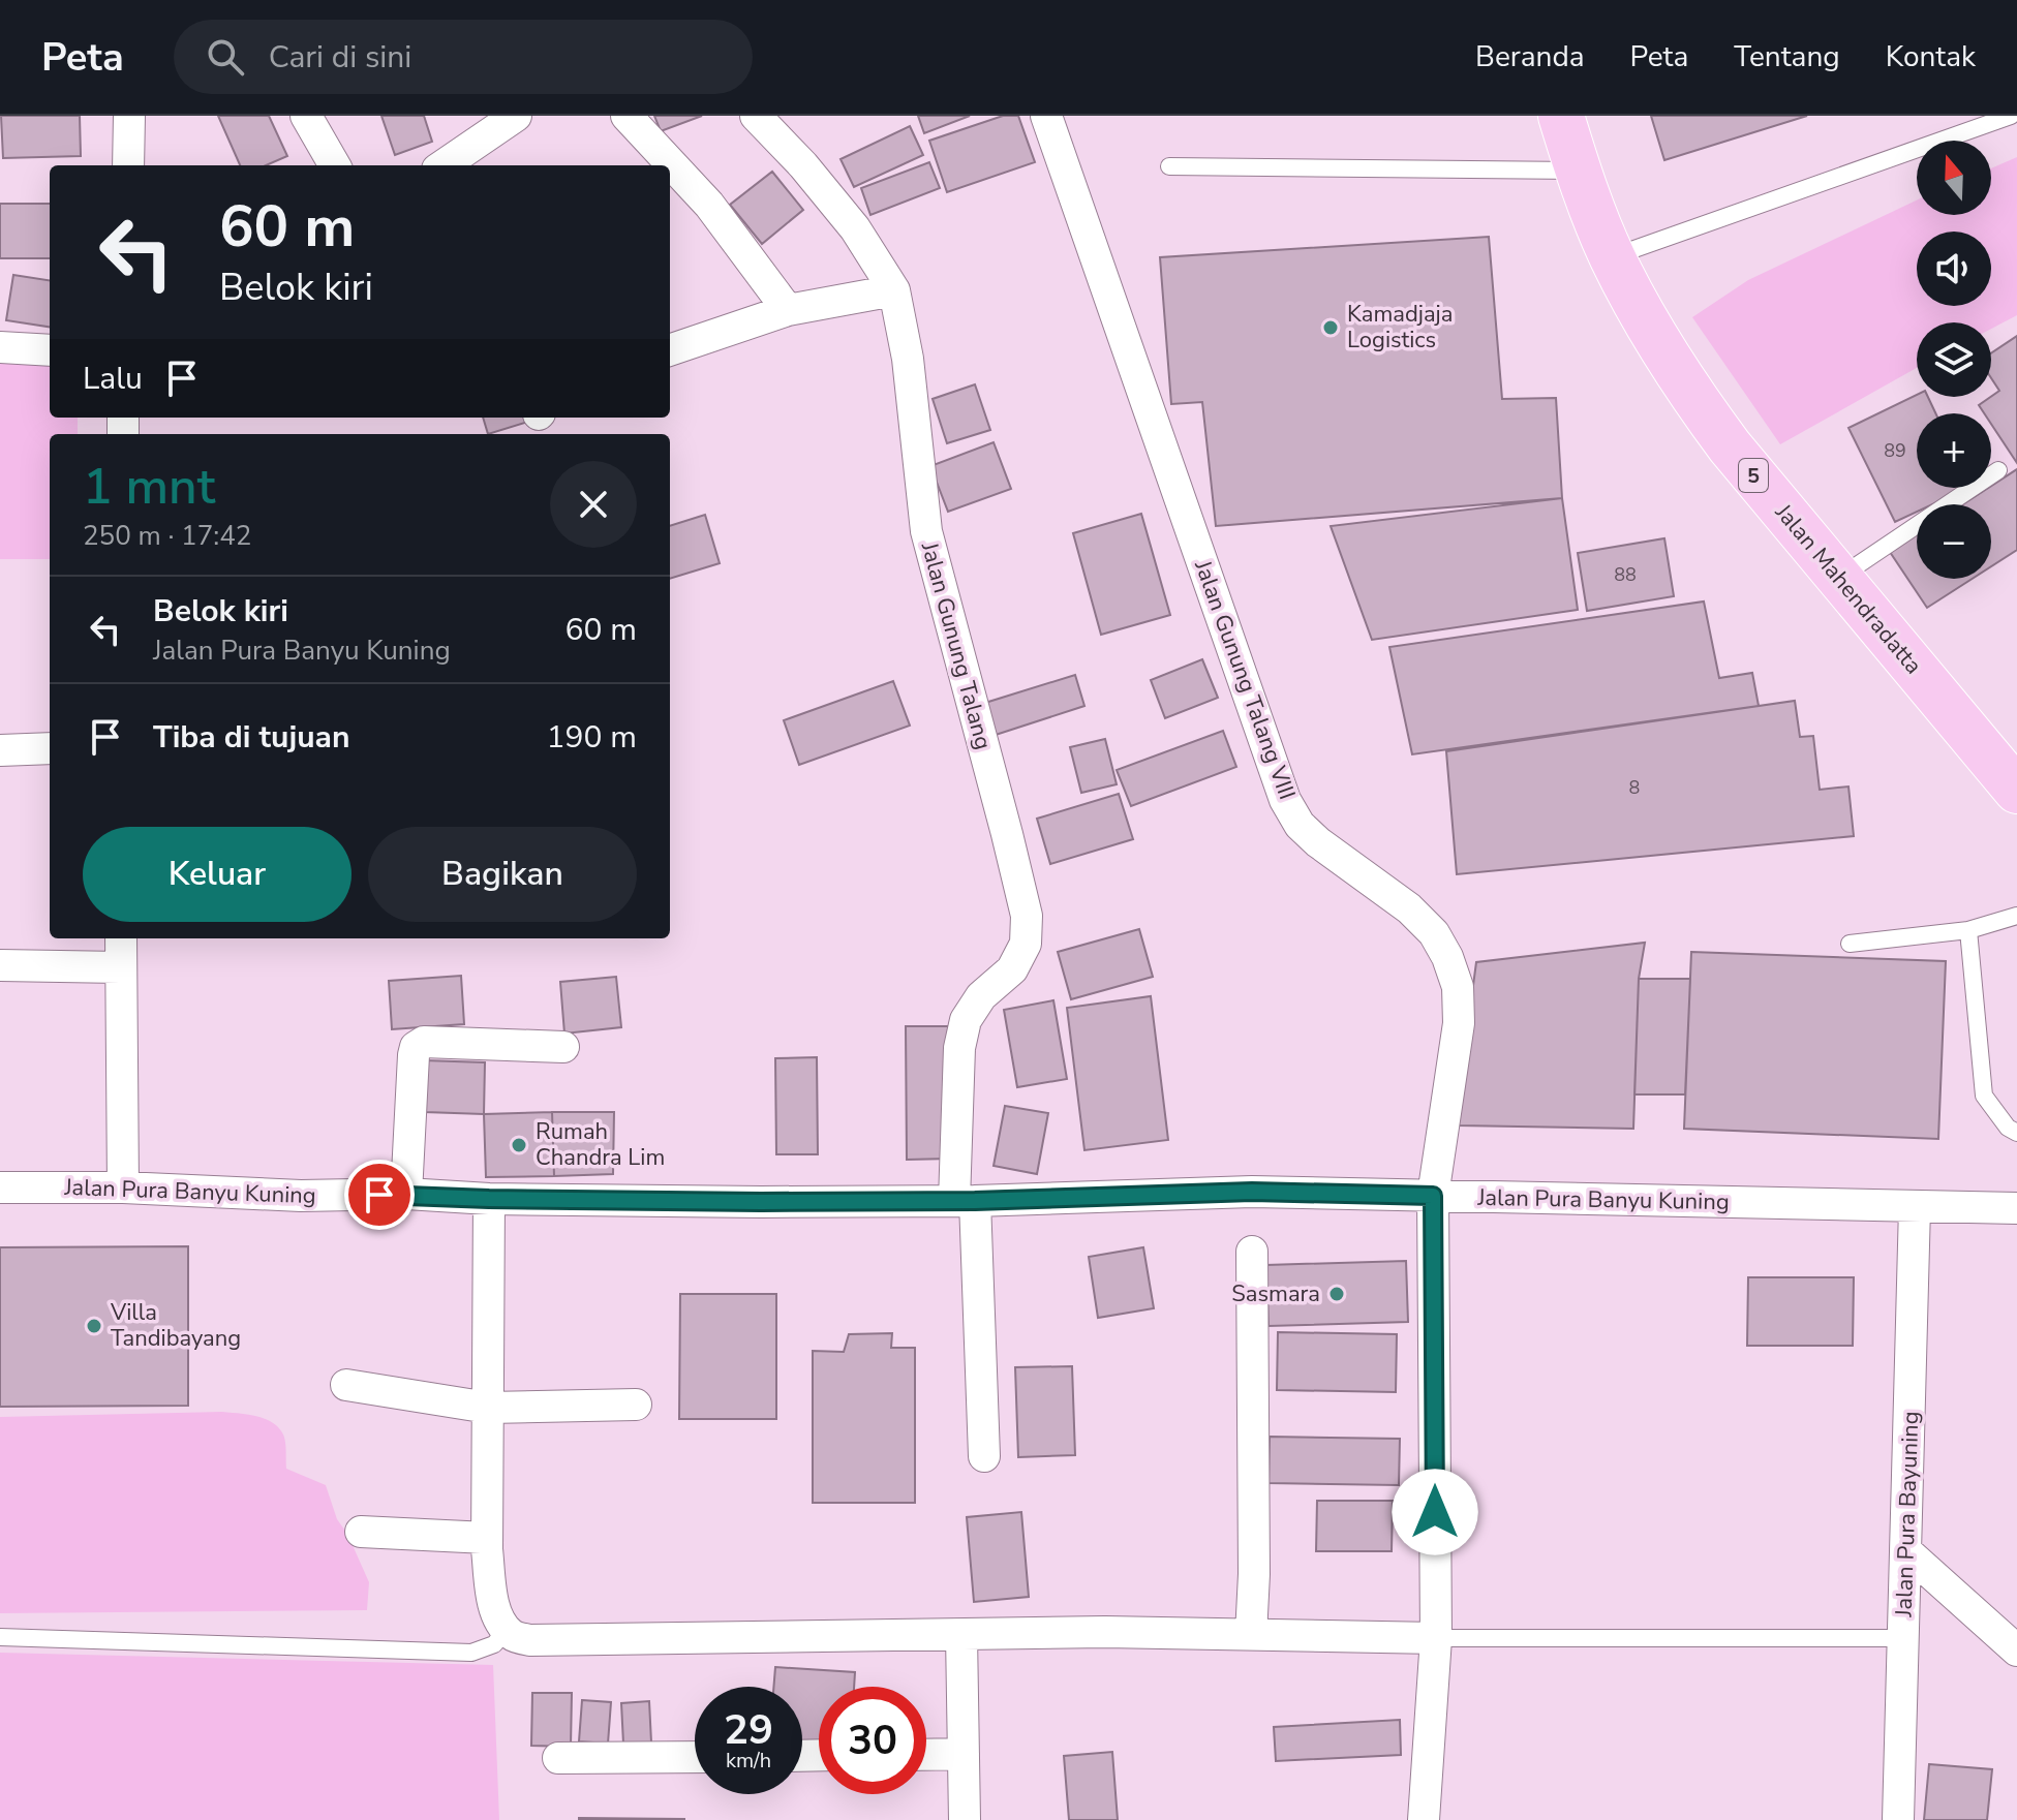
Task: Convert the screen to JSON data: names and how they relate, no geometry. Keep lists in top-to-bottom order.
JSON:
{
  "streets": {
    "highway": ["5", "Jalan Mahendradatta"],
    "street": [
      "Jalan Gunung Talang",
      "Jalan Gunung Talang VIII",
      "Jalan Pura Banyu Kuning",
      "Jalan Pura Bayuning"
    ]
  },
  "crossings": [
    ["Jalan Gunung Talang", "Jalan Pura Banyu Kuning"],
    ["Jalan Gunung Talang VIII", "Jalan Pura Banyu Kuning"],
    ["Jalan Pura Banyu Kuning", "Jalan Pura Bayuning"]
  ],
  "places": [
    "Kamadjaja Logistics",
    "Rumah Chandra Lim",
    "Sasmara",
    "Villa Tandibayang"
  ],
  "house_numbers": ["89", "88", "8"],
  "north": "top",
  "page": {
    "header": "Peta",
    "search": "Cari di sini",
    "nav": [
      "Beranda",
      "Peta",
      "Tentang",
      "Kontak"
    ],
    "map_buttons": ["+", "−"],
    "turn": ["60 m", "Belok kiri"],
    "then": "Lalu",
    "heading": ["1 mnt", "250 m · 17:42"],
    "list": [
      {
        "name": "Belok kiri",
        "note": "Jalan Pura Banyu Kuning",
        "value": "60 m"
      },
      {
        "name": "Tiba di tujuan",
        "value": "190 m"
      }
    ],
    "buttons": ["Keluar", "Bagikan"],
    "speed": "29 km/h",
    "limit": "30"
  }
}
